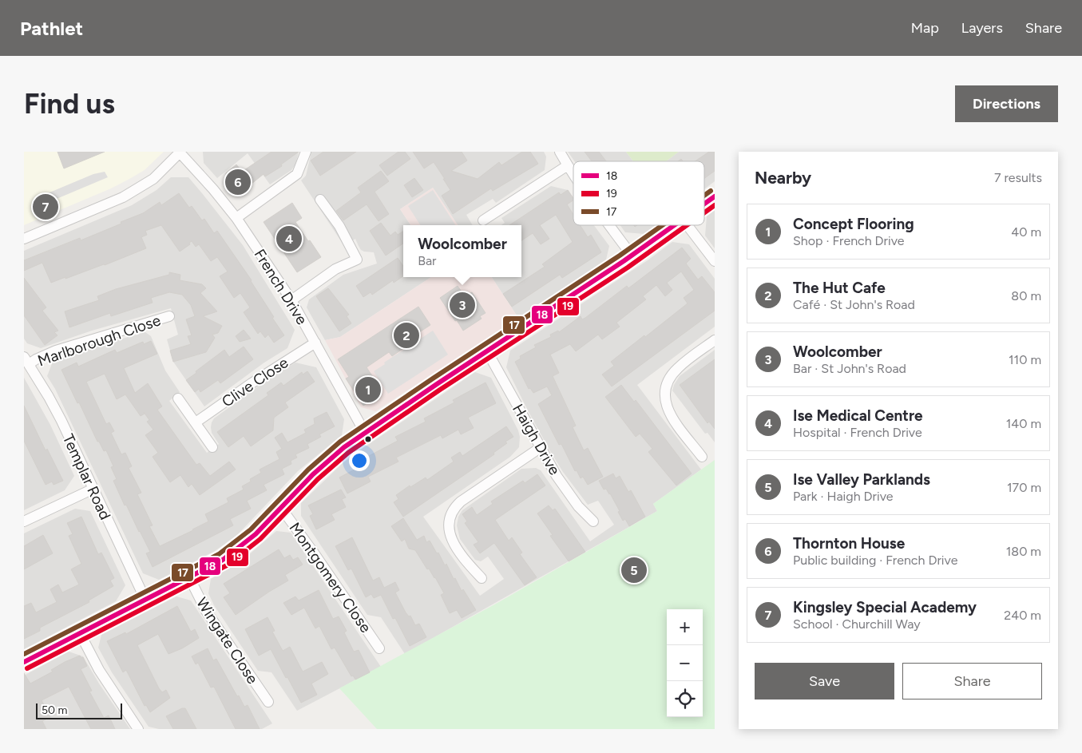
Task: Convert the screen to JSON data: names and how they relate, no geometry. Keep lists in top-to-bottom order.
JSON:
{
  "streets": {
    "street": [
      "French Drive",
      "Marlborough Close",
      "Clive Close",
      "Haigh Drive",
      "Templar Road",
      "Montgomery Close",
      "Wingate Close"
    ]
  },
  "crossings": [
    ["French Drive", "Clive Close"],
    ["Marlborough Close", "Templar Road"]
  ],
  "lines": ["transit line 17", "transit line 18", "transit line 19"],
  "legend": ["18", "19", "17"],
  "scale_bar": "50 m",
  "page": {
    "header": "Pathlet",
    "nav": ["Map", "Layers", "Share"],
    "buttons": [
      "Directions",
      ["Save", "Share"]
    ],
    "title": "Find us",
    "heading": ["Nearby", "7 results"],
    "pins": [
      "6",
      "7",
      "4",
      "3",
      "2",
      "1",
      "5"
    ],
    "list": [
      {
        "mark": "1",
        "name": "Concept Flooring",
        "note": "Shop · French Drive",
        "value": "40 m"
      },
      {
        "mark": "2",
        "name": "The Hut Cafe",
        "note": "Café · St John's Road",
        "value": "80 m"
      },
      {
        "mark": "3",
        "name": "Woolcomber",
        "note": "Bar · St John's Road",
        "value": "110 m"
      },
      {
        "mark": "4",
        "name": "Ise Medical Centre",
        "note": "Hospital · French Drive",
        "value": "140 m"
      },
      {
        "mark": "5",
        "name": "Ise Valley Parklands",
        "note": "Park · Haigh Drive",
        "value": "170 m"
      },
      {
        "mark": "6",
        "name": "Thornton House",
        "note": "Public building · French Drive",
        "value": "180 m"
      },
      {
        "mark": "7",
        "name": "Kingsley Special Academy",
        "note": "School · Churchill Way",
        "value": "240 m"
      }
    ],
    "popup": ["Woolcomber", "Bar"],
    "map_buttons": ["+", "−"],
    "scale": "50 m"
  }
}
